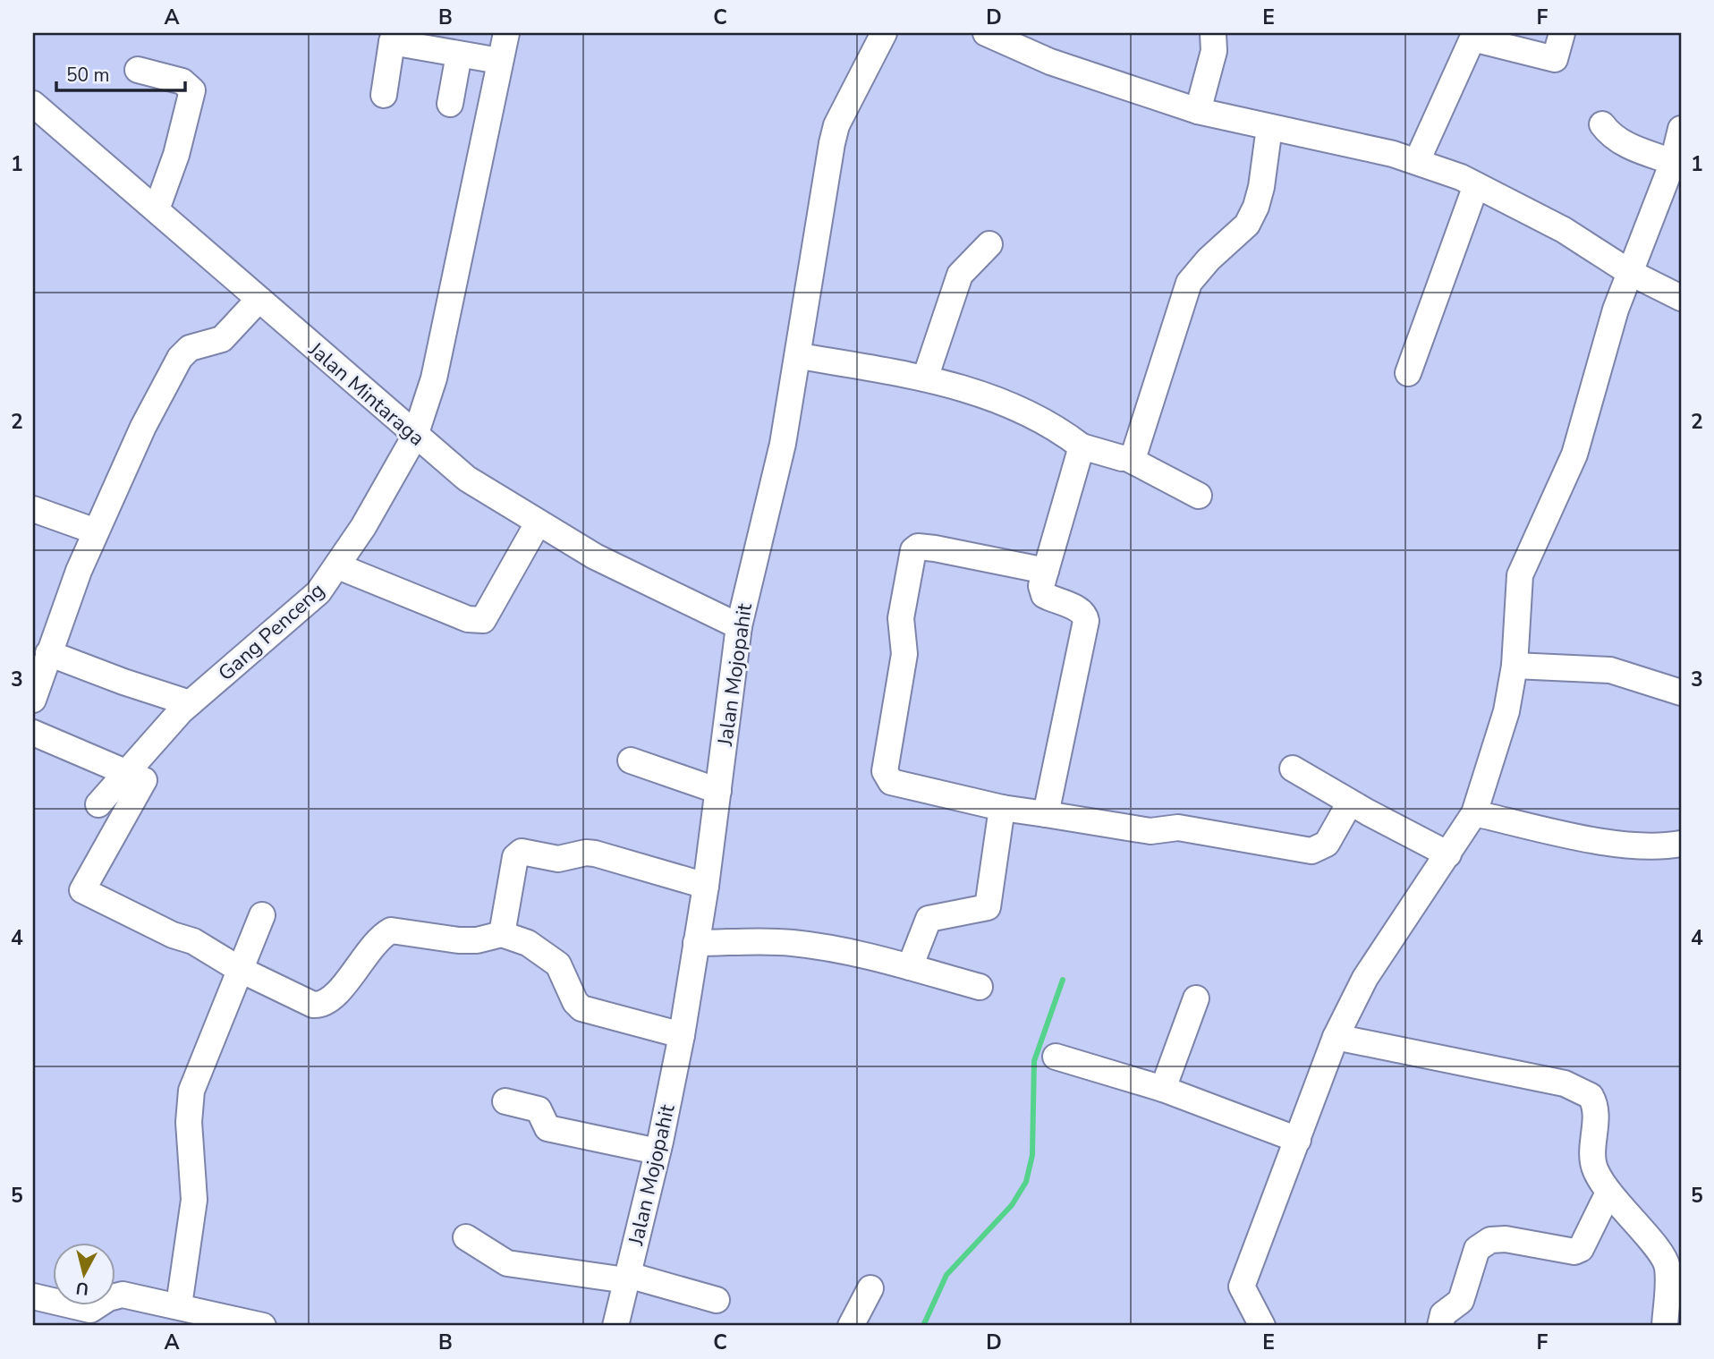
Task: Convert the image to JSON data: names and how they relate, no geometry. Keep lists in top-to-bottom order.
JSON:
{
  "streets": {
    "street": ["Jalan Mintaraga", "Gang Penceng", "Jalan Mojopahit"]
  },
  "crossings": [
    ["Jalan Mintaraga", "Gang Penceng"],
    ["Jalan Mintaraga", "Jalan Mojopahit"]
  ],
  "scale_bar": "50 m",
  "north": "bottom",
  "grid": {
    "columns": [
      "A",
      "B",
      "C",
      "D",
      "E",
      "F"
    ],
    "rows": [
      "1",
      "2",
      "3",
      "4",
      "5"
    ]
  }
}
